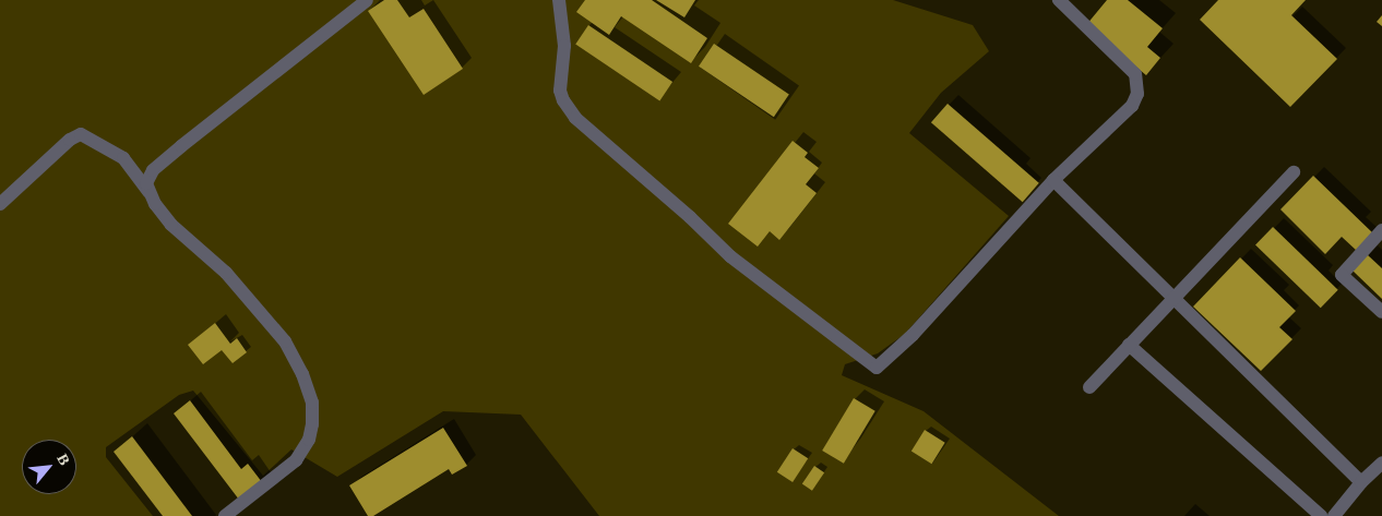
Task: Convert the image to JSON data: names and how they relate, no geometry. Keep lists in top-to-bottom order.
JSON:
{
  "north": "top right"
}
